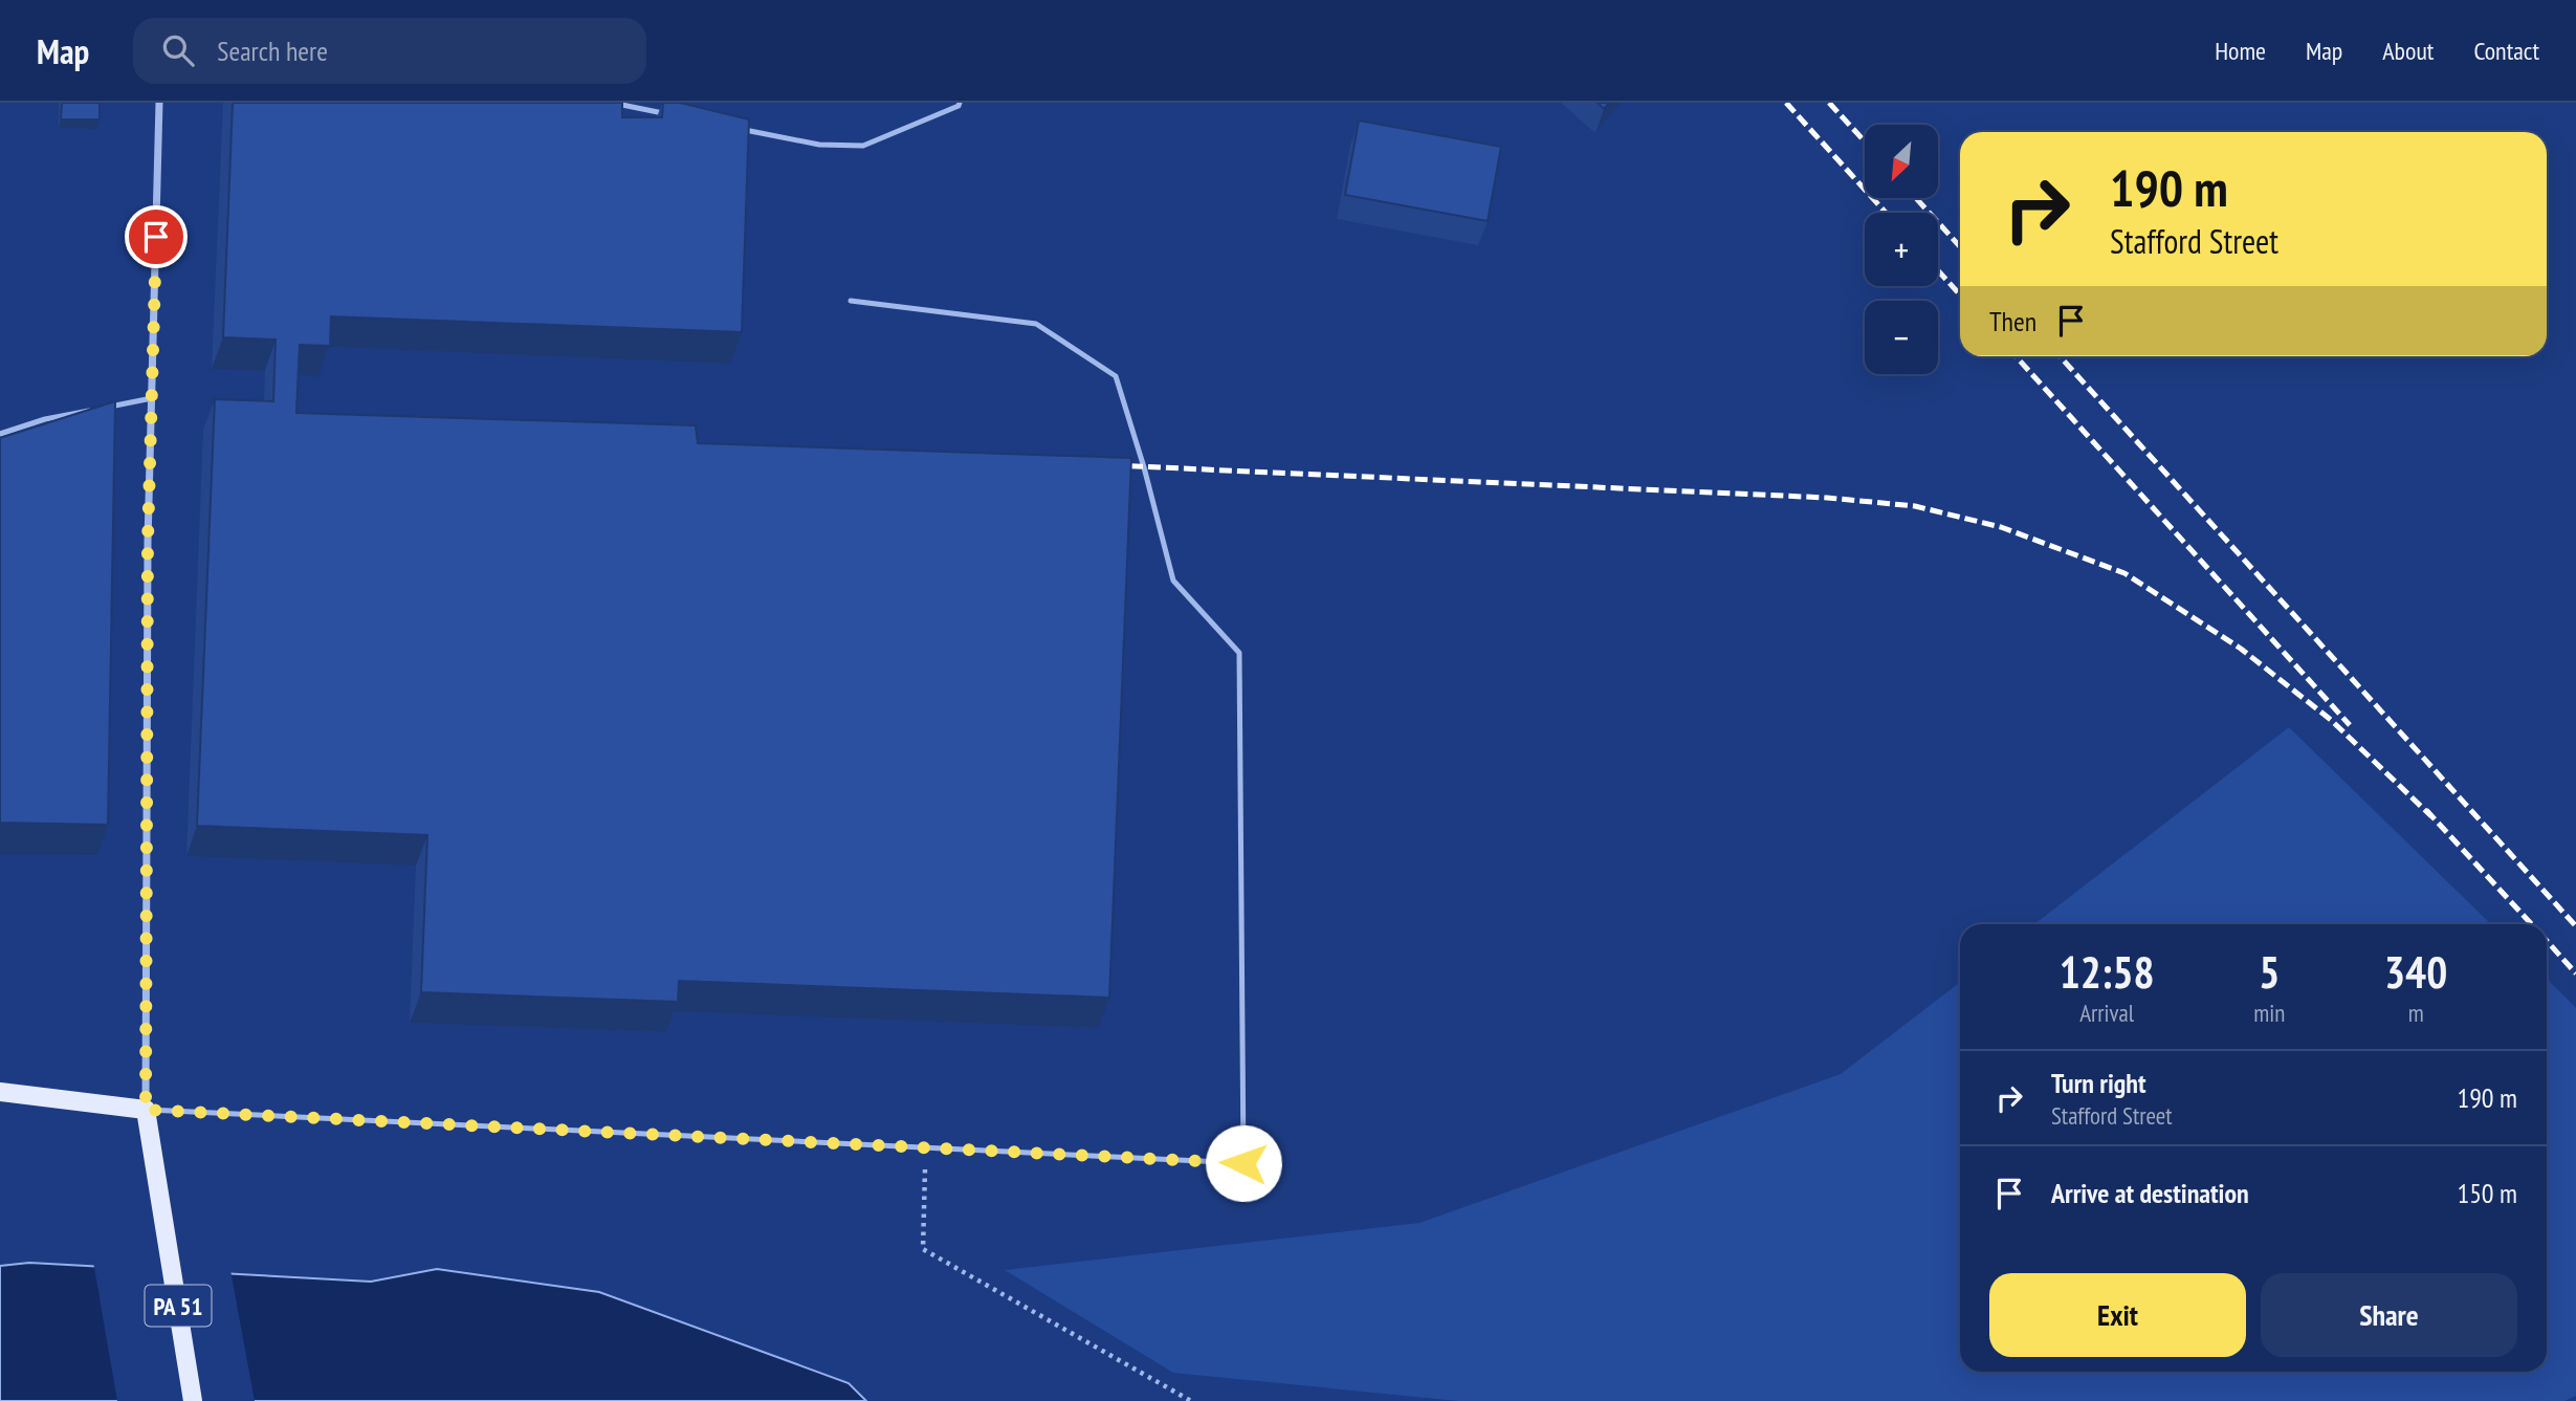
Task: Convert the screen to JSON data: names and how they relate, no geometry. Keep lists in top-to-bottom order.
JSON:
{
  "streets": {
    "main road": ["PA 51"]
  },
  "north": "bottom left",
  "page": {
    "header": "Map",
    "search": "Search here",
    "nav": [
      "Home",
      "Map",
      "About",
      "Contact"
    ],
    "map_buttons": ["+", "−"],
    "turn": ["190 m", "Stafford Street"],
    "then": "Then",
    "eta": [
      "12:58",
      "Arrival",
      "5",
      "min",
      "340",
      "m"
    ],
    "list": [
      {
        "name": "Turn right",
        "note": "Stafford Street",
        "value": "190 m"
      },
      {
        "name": "Arrive at destination",
        "value": "150 m"
      }
    ],
    "buttons": ["Exit", "Share"]
  }
}
